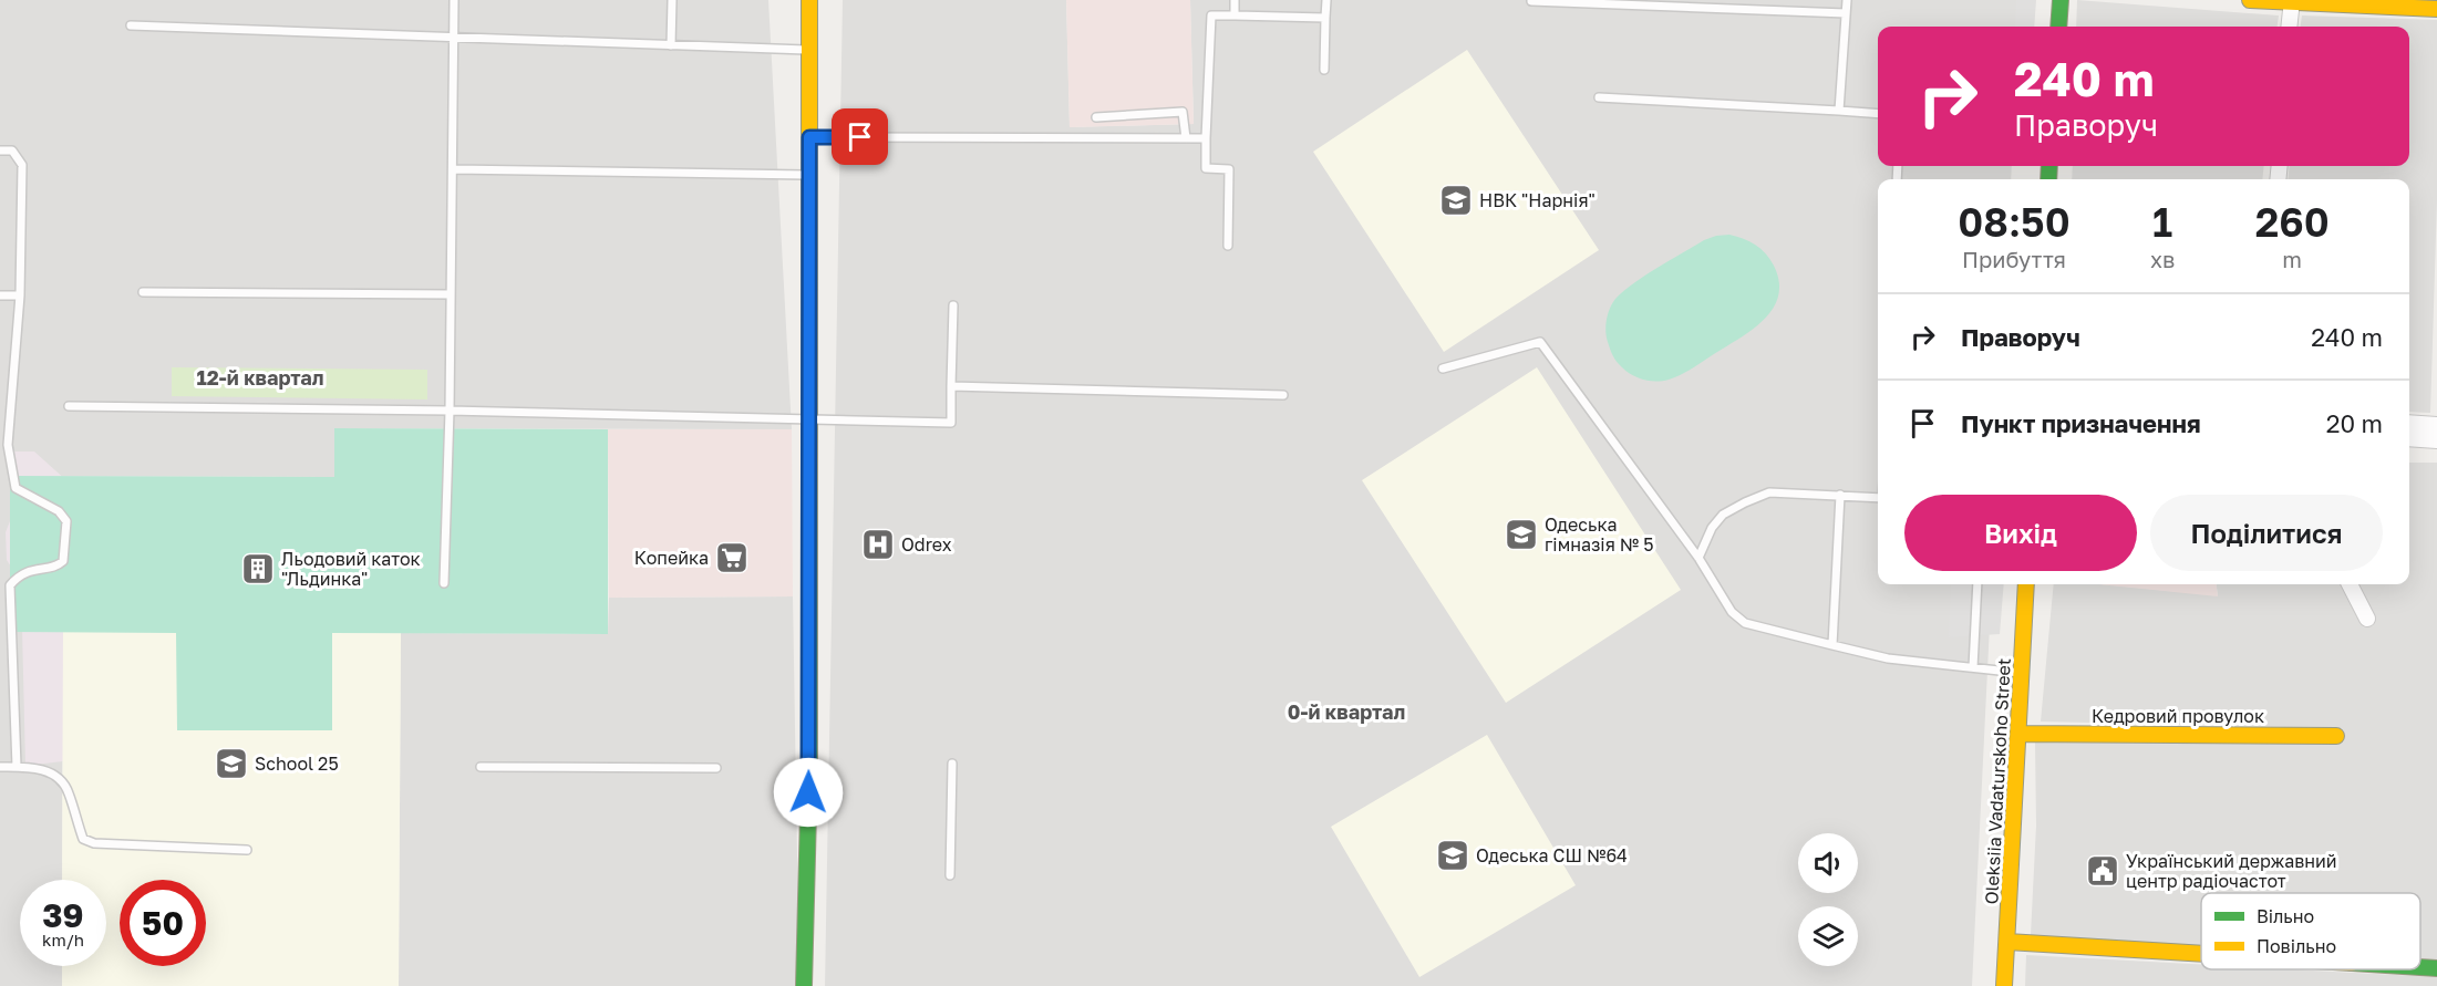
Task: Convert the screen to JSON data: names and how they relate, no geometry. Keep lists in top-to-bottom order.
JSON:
{
  "streets": {
    "main road": ["Кедровий провулок", "Oleksiia Vadaturskoho Street"]
  },
  "crossings": [
    ["Кедровий провулок", "Oleksiia Vadaturskoho Street"]
  ],
  "districts": ["12-й квартал", "0-й квартал"],
  "places": {
    "school or university": [
      "НВК \"Нарнія\"",
      "Одеська гімназія № 5",
      "School 25",
      "Одеська СШ №64"
    ],
    "hospital": ["Odrex"],
    "supermarket": ["Копейка"],
    "building": ["Льодовий каток \"Льдинка\""],
    "public building": ["Український державний центр радіочастот"]
  },
  "legend": ["Вільно", "Повільно"],
  "page": {
    "turn": ["240 m", "Праворуч"],
    "eta": [
      "08:50",
      "Прибуття",
      "1",
      "хв",
      "260",
      "m"
    ],
    "list": [
      {
        "name": "Праворуч",
        "value": "240 m"
      },
      {
        "name": "Пункт призначення",
        "value": "20 m"
      }
    ],
    "buttons": ["Вихід", "Поділитися"],
    "speed": "39 km/h",
    "limit": "50"
  }
}
